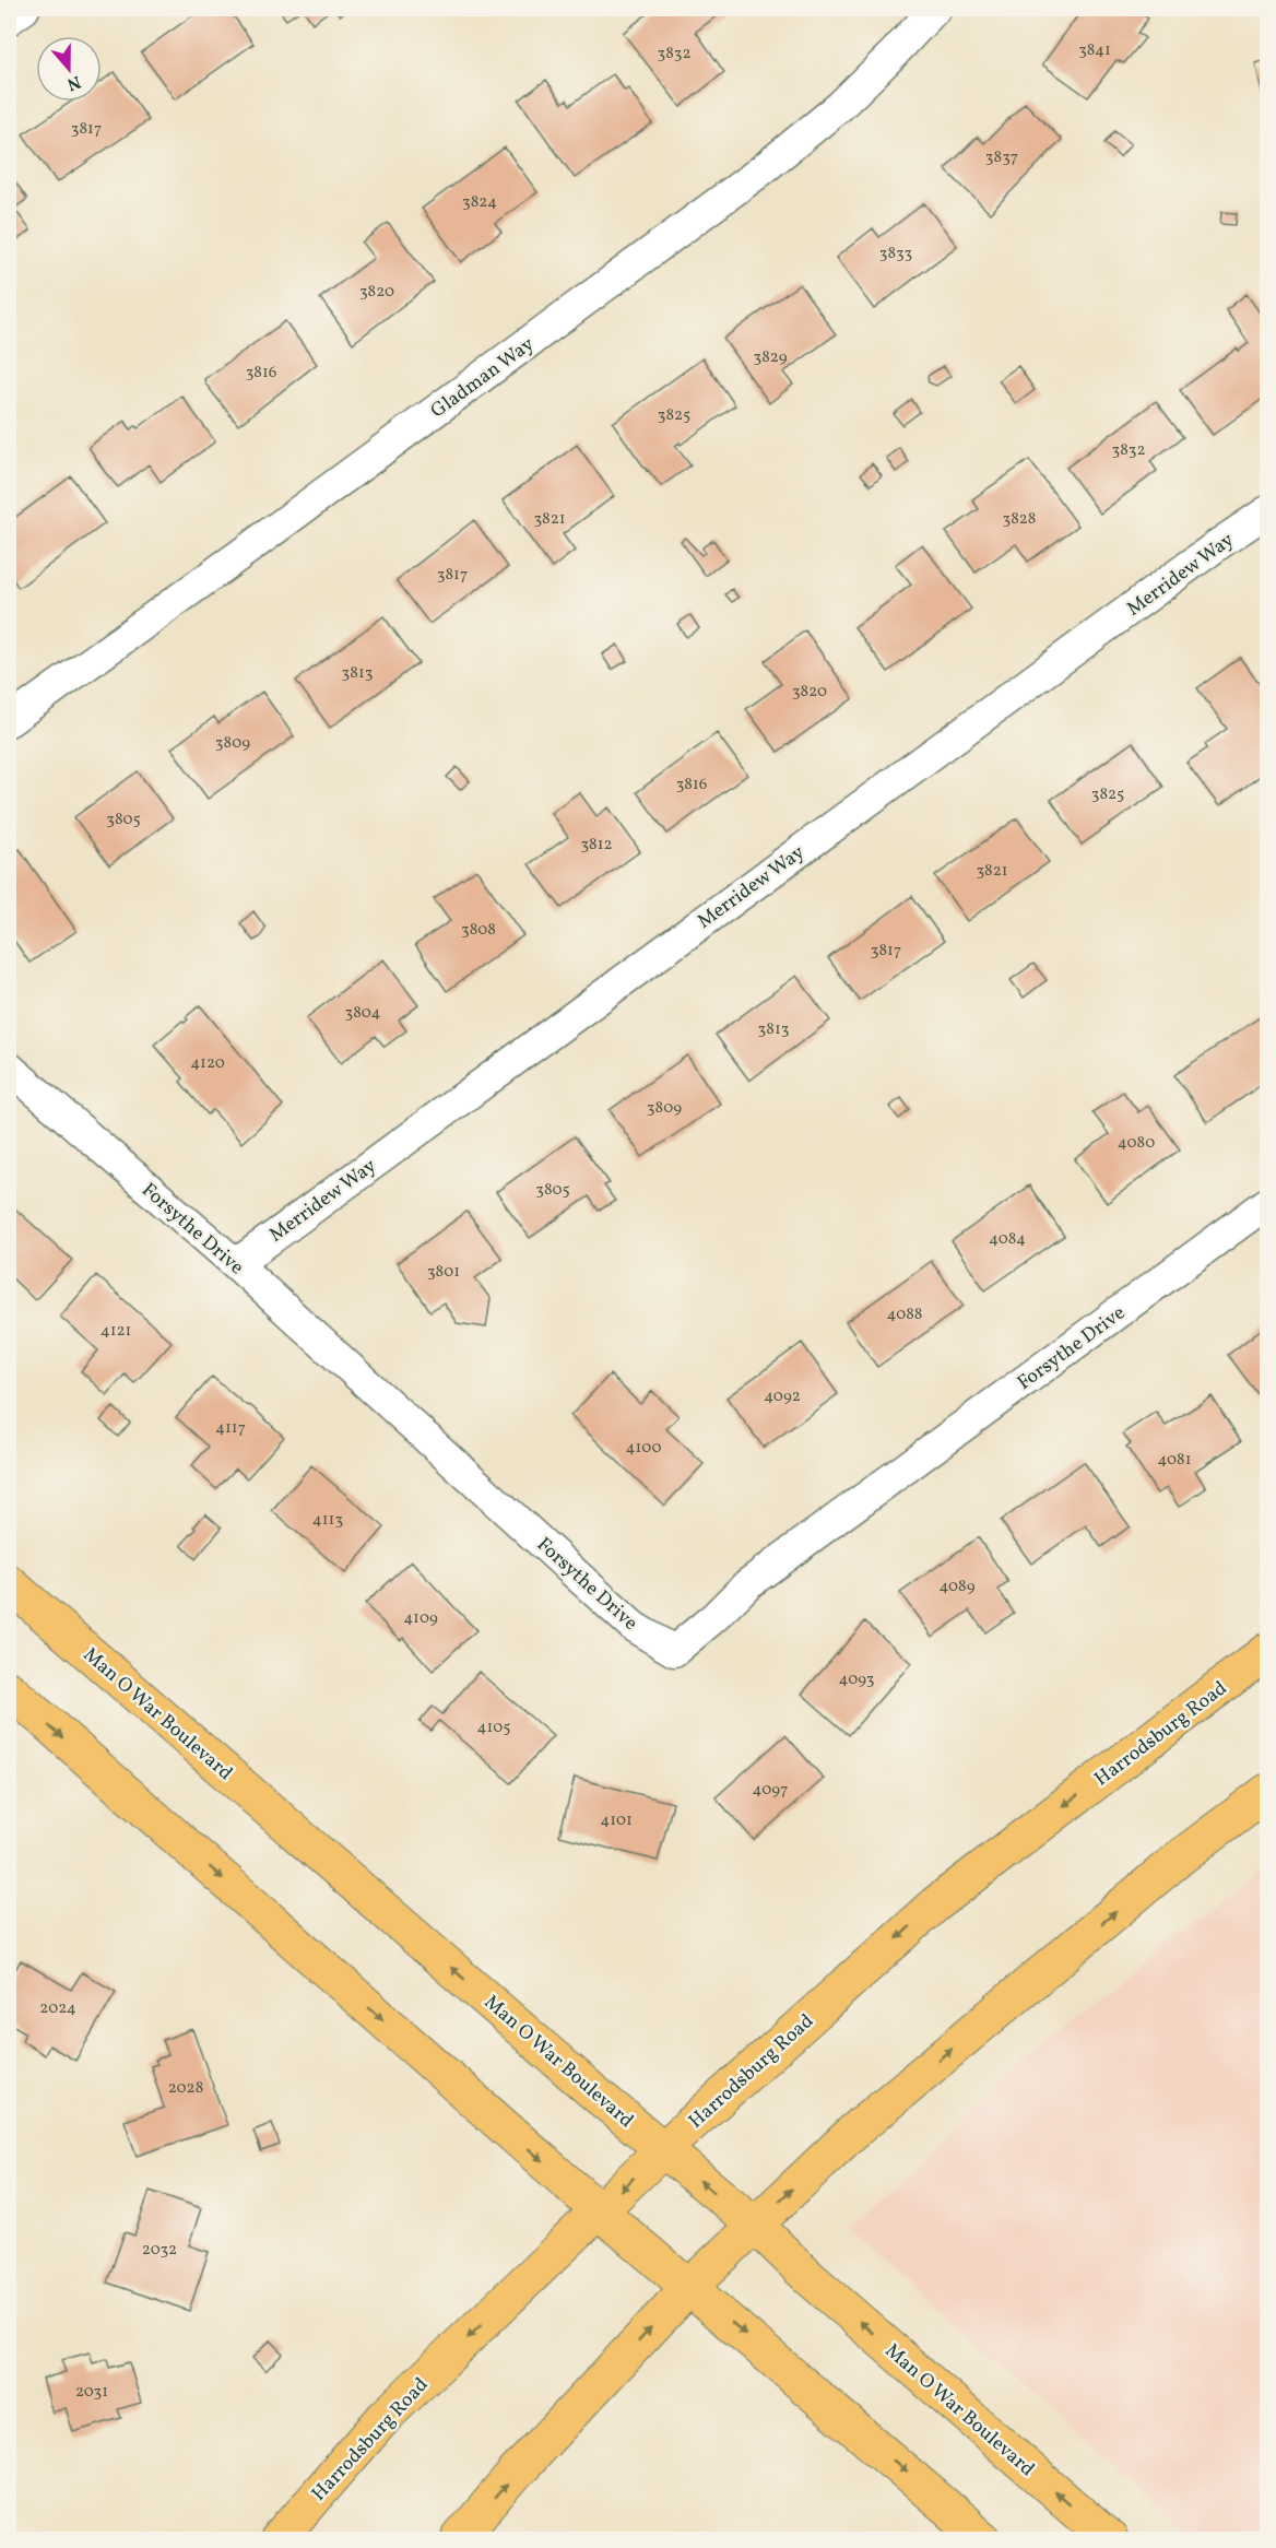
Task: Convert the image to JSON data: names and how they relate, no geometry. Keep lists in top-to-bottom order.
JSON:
{
  "streets": {
    "main road": ["Man O War Boulevard", "Harrodsburg Road"],
    "street": ["Gladman Way", "Merridew Way", "Forsythe Drive"]
  },
  "crossings": [
    ["Merridew Way", "Forsythe Drive"],
    ["Man O War Boulevard", "Harrodsburg Road"]
  ],
  "house_numbers": [
    "3841",
    "3832",
    "3817",
    "3837",
    "3824",
    "3833",
    "3820",
    "3829",
    "3816",
    "3825",
    "3832",
    "3821",
    "3828",
    "3817",
    "3813",
    "3820",
    "3809",
    "3816",
    "3825",
    "3805",
    "3812",
    "3821",
    "3808",
    "3817",
    "3804",
    "3813",
    "4120",
    "3809",
    "4080",
    "3805",
    "4084",
    "3801",
    "4088",
    "4121",
    "4092",
    "4117",
    "4100",
    "4081",
    "4113",
    "4089",
    "4109",
    "4093",
    "4105",
    "4097",
    "4101",
    "2024",
    "2028",
    "2032",
    "2031"
  ],
  "north": "bottom"
}
